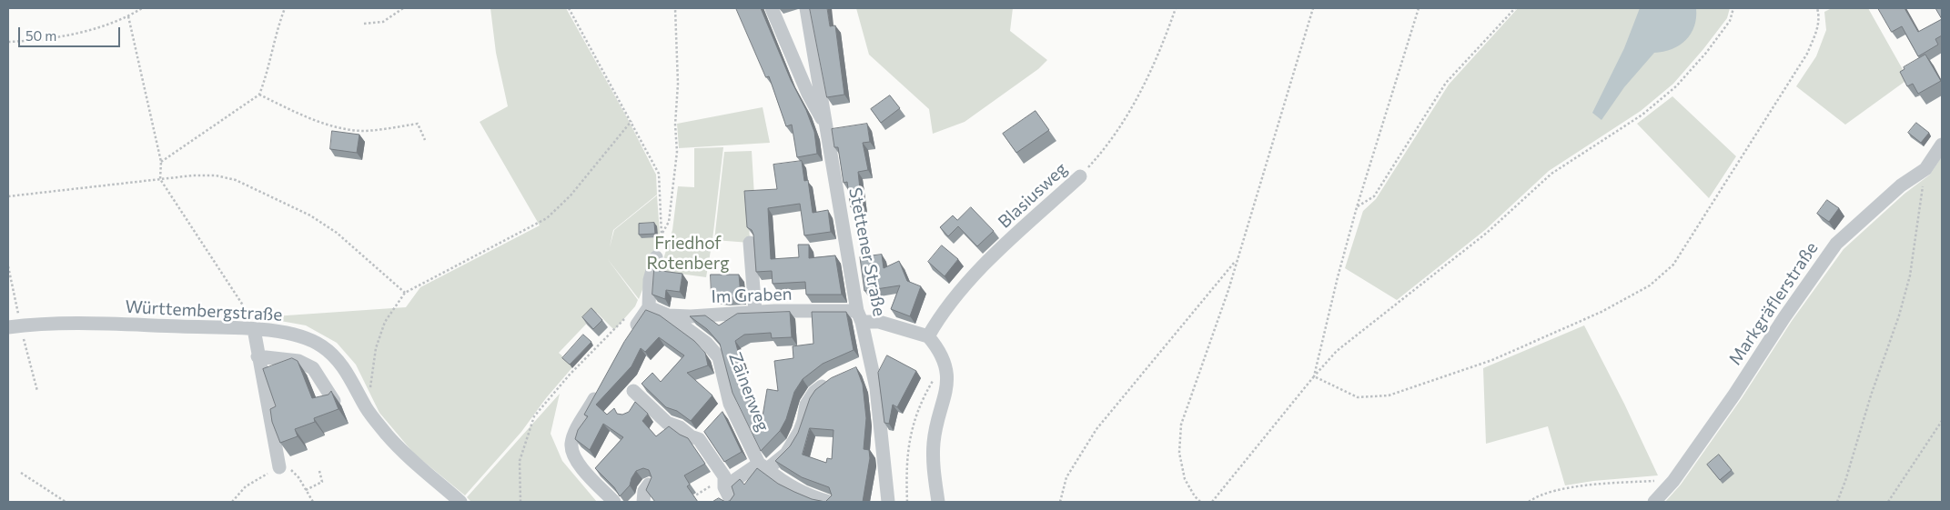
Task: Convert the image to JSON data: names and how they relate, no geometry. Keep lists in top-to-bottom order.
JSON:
{
  "streets": {
    "street": [
      "Blasiusweg",
      "Stettener Straße",
      "Im Graben",
      "Markgräflerstraße",
      "Württembergstraße",
      "Zainerweg"
    ]
  },
  "crossings": [
    ["Stettener Straße", "Im Graben"],
    ["Im Graben", "Zainerweg"]
  ],
  "parks": ["Friedhof Rotenberg"],
  "scale_bar": "50 m"
}
